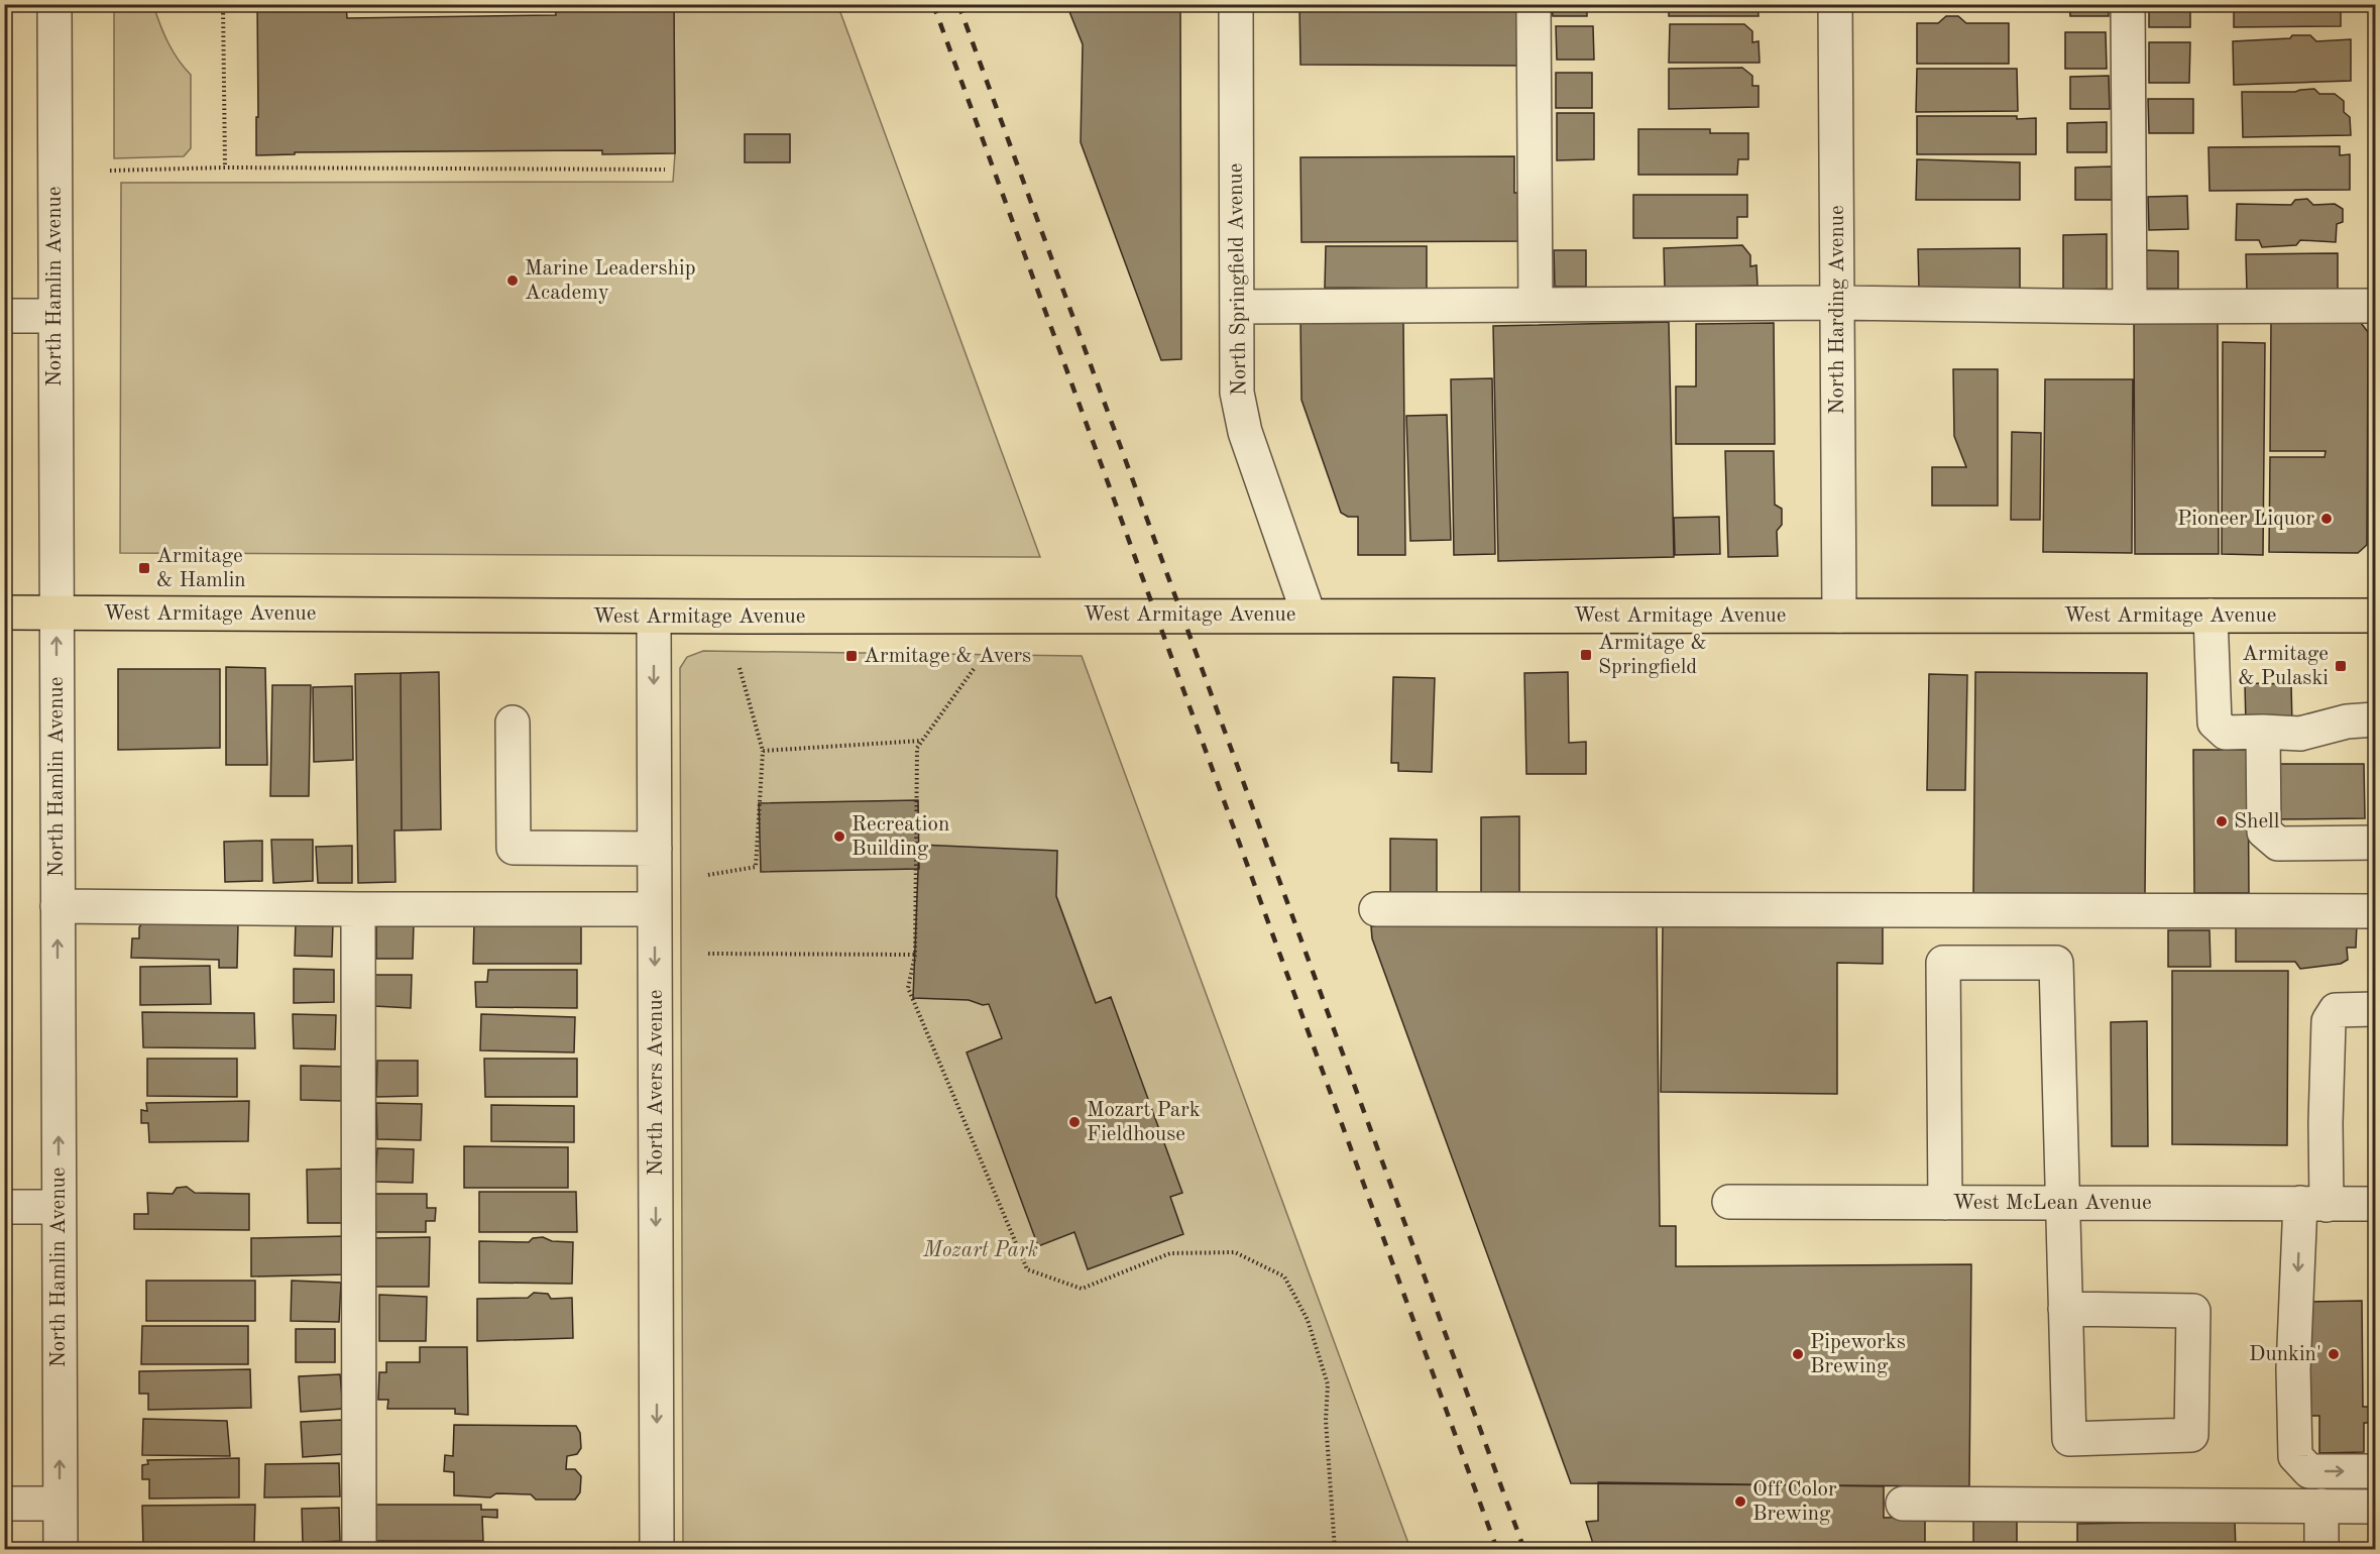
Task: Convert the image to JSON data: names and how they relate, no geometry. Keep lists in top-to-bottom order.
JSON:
{
  "streets": {
    "main road": ["West Armitage Avenue"],
    "street": [
      "North Springfield Avenue",
      "North Hamlin Avenue",
      "North Harding Avenue",
      "North Avers Avenue",
      "West McLean Avenue"
    ]
  },
  "crossings": [
    ["North Springfield Avenue", "West Armitage Avenue"],
    ["North Hamlin Avenue", "West Armitage Avenue"],
    ["North Harding Avenue", "West Armitage Avenue"],
    ["West Armitage Avenue", "North Avers Avenue"]
  ],
  "one_way": ["North Hamlin Avenue"],
  "parks": ["Mozart Park"],
  "places": {
    "other": [
      "Marine Leadership Academy",
      "Pioneer Liquor",
      "Shell",
      "Recreation Building",
      "Mozart Park Fieldhouse",
      "Pipeworks Brewing",
      "Dunkin'",
      "Off Color Brewing"
    ],
    "transit": [
      "Armitage & Hamlin",
      "Armitage & Springfield",
      "Armitage & Avers",
      "Armitage & Pulaski"
    ]
  }
}
